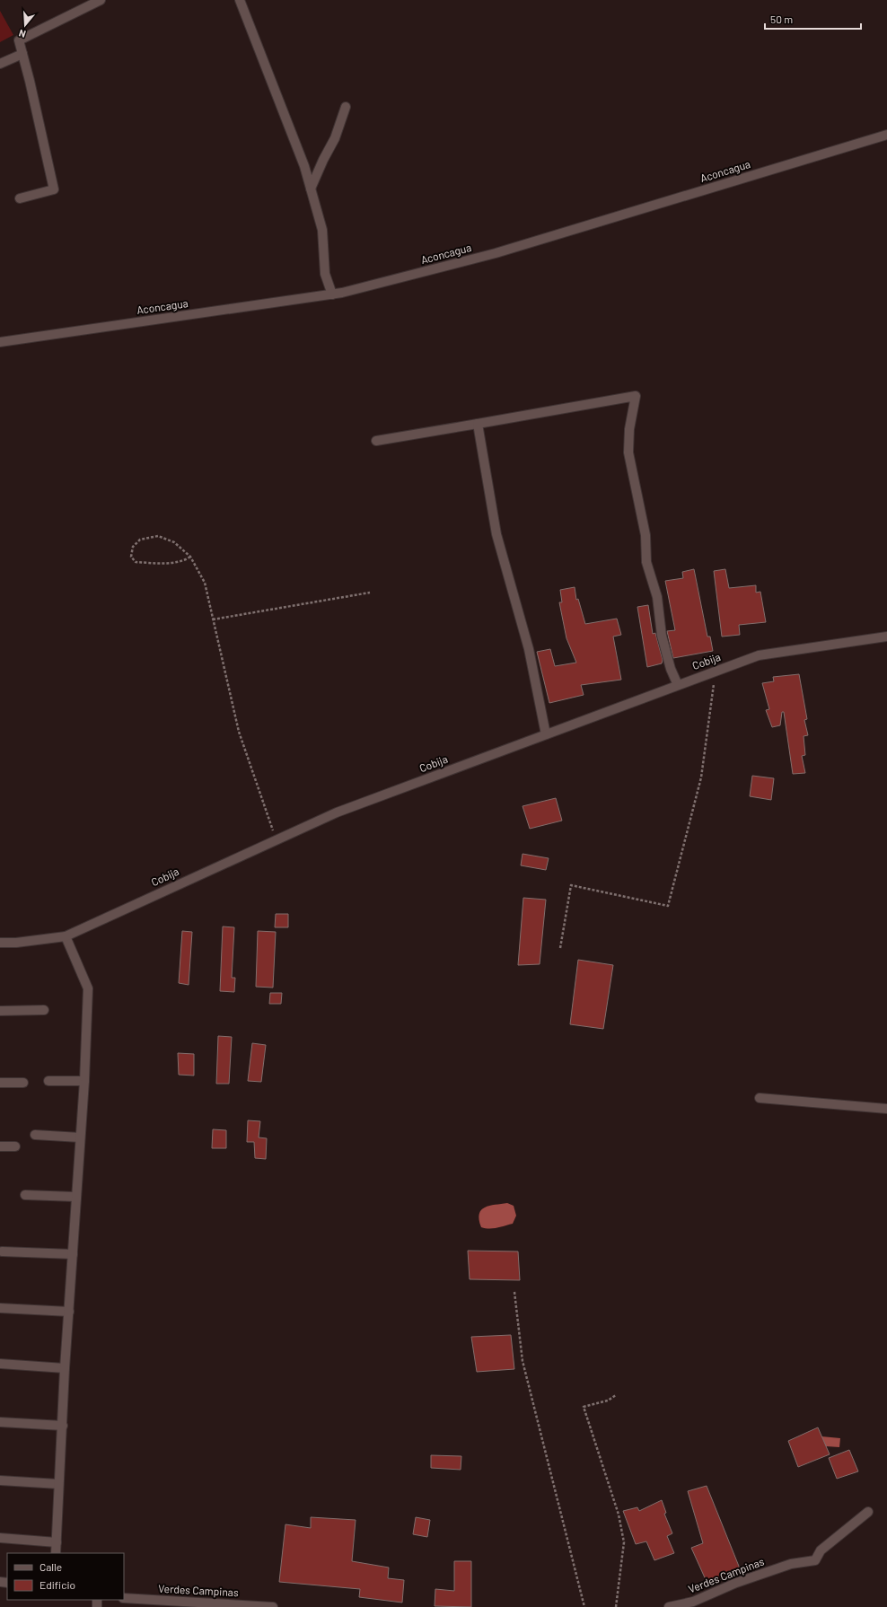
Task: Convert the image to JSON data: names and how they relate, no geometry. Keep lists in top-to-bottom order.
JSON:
{
  "streets": {
    "street": ["Aconcagua", "Cobija", "Verdes Campinas"]
  },
  "legend": ["Calle", "Edificio"],
  "scale_bar": "50 m",
  "north": "bottom"
}
